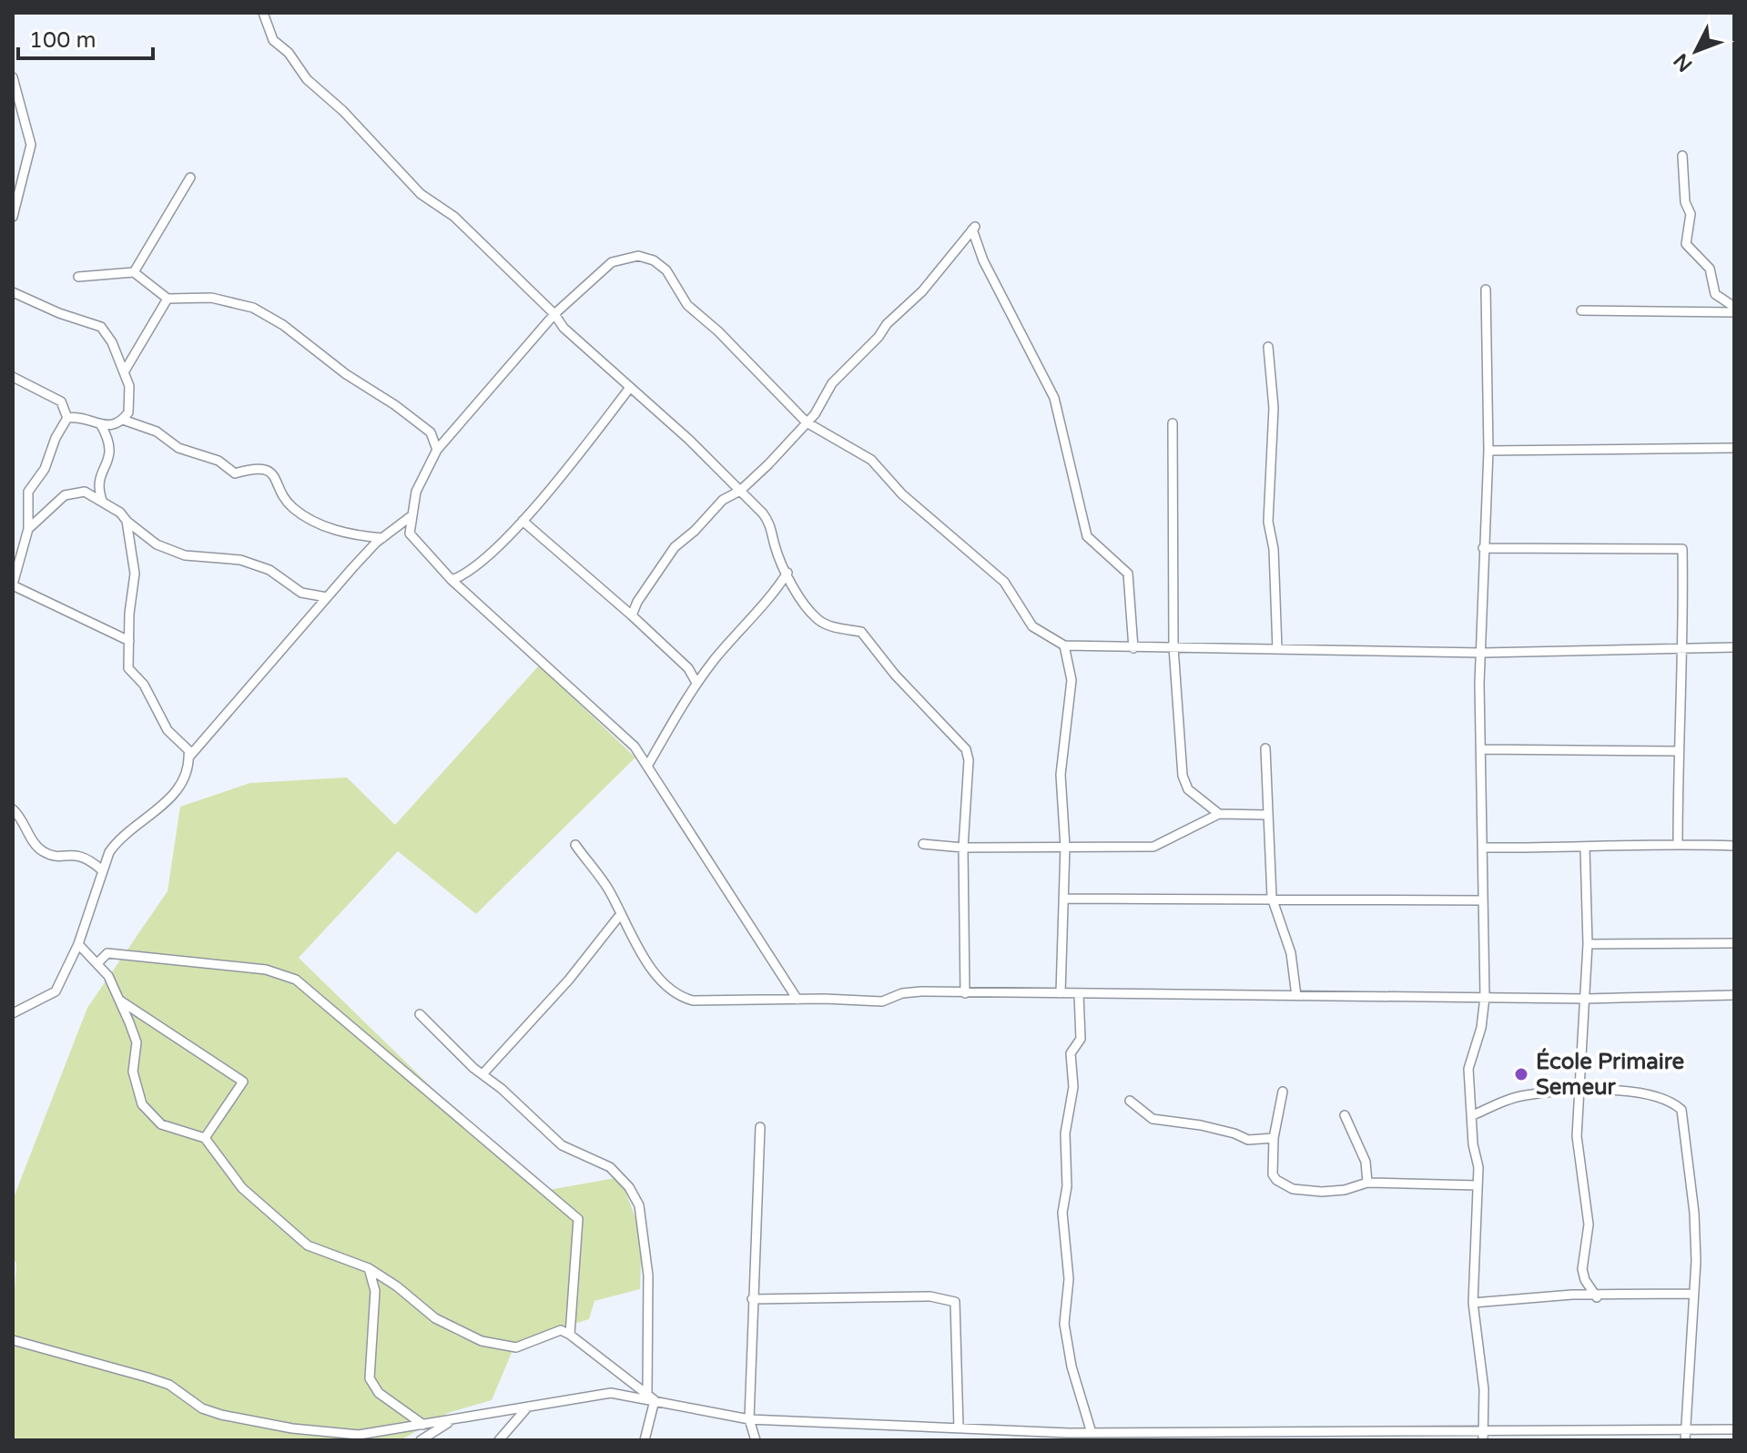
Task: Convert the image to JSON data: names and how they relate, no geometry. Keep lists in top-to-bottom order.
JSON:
{
  "places": ["École Primaire Semeur"],
  "scale_bar": "100 m",
  "north": "bottom left"
}
